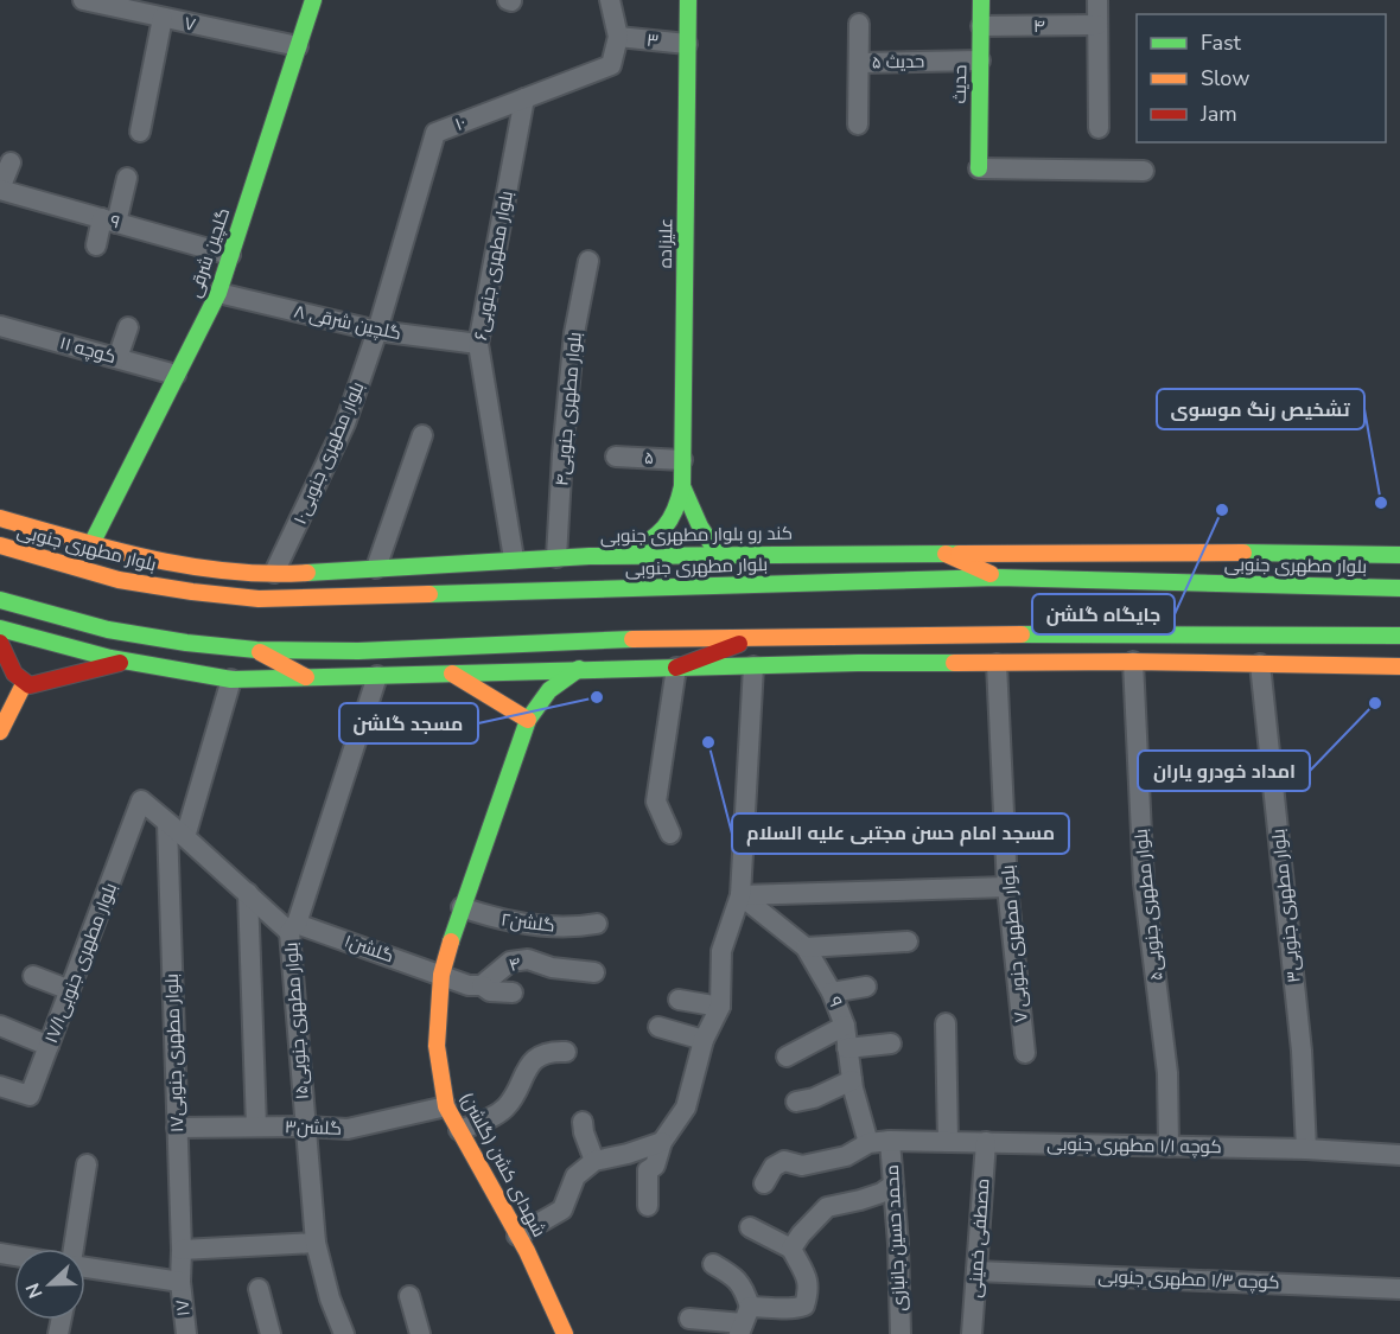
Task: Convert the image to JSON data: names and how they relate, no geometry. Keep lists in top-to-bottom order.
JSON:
{
  "streets": {
    "main road": [
      "حدیث",
      "علیزاده",
      "گلچین شرقی",
      "کند رو بلوار مطهری جنوبی",
      "بلوار مطهری جنوبی",
      "شهدای کشن (گلشن)"
    ],
    "street": [
      "۷",
      "۴",
      "۳",
      "حدیث ۵",
      "۱۰",
      "۹",
      "بلوار مطهری جنوبی۶",
      "۸ گلچین شرقی",
      "کوچه ۱۱",
      "بلوار مطهری جنوبی۴",
      "بلوار مطهری جنوبی۱۰",
      "۵",
      "۵بلوار مطهری جنوبی",
      "بلوار مطهری جنوبی۳",
      "گلشن۲",
      "۷ بلوار مطهری جنوبی",
      "گلشن۱",
      "بلوار مطهری جنوبی۱۷/۱",
      "بلوار مطهری جنوبی۱۵",
      "بلوار مطهری جنوبی۱۷",
      "گلشن۳",
      "کوچه ۱/۱ مطهری جنوبی",
      "محمد حسین جانبازی",
      "مصطفی خمینی",
      "کوچه ۱/۳ مطهری جنوبی",
      "۱۷"
    ]
  },
  "crossings": [
    ["۷", "گلچین شرقی"],
    ["۴", "حدیث"],
    ["۳", "۱۰"],
    ["۳", "علیزاده"],
    ["حدیث ۵", "حدیث"],
    ["۱۰", "بلوار مطهری جنوبی۶"],
    ["۱۰", "۸ گلچین شرقی"],
    ["۱۰", "بلوار مطهری جنوبی۱۰"],
    ["۹", "گلچین شرقی"],
    ["۹", "کوچه ۱/۱ مطهری جنوبی"],
    ["علیزاده", "۵"],
    ["علیزاده", "کند رو بلوار مطهری جنوبی"],
    ["گلچین شرقی", "۸ گلچین شرقی"],
    ["گلچین شرقی", "کوچه ۱۱"],
    ["گلچین شرقی", "کند رو بلوار مطهری جنوبی"],
    ["بلوار مطهری جنوبی۶", "۸ گلچین شرقی"],
    ["بلوار مطهری جنوبی۶", "کند رو بلوار مطهری جنوبی"],
    ["۸ گلچین شرقی", "بلوار مطهری جنوبی۱۰"],
    ["بلوار مطهری جنوبی۴", "کند رو بلوار مطهری جنوبی"],
    ["بلوار مطهری جنوبی۱۰", "کند رو بلوار مطهری جنوبی"],
    ["۵بلوار مطهری جنوبی", "کوچه ۱/۱ مطهری جنوبی"],
    ["بلوار مطهری جنوبی۳", "کوچه ۱/۱ مطهری جنوبی"],
    ["گلشن۲", "شهدای کشن (گلشن)"],
    ["گلشن۱", "بلوار مطهری جنوبی۱۵"],
    ["گلشن۱", "شهدای کشن (گلشن)"],
    ["بلوار مطهری جنوبی۱۷/۱", "بلوار مطهری جنوبی۱۷"],
    ["بلوار مطهری جنوبی۱۵", "گلشن۳"],
    ["بلوار مطهری جنوبی۱۷", "گلشن۳"],
    ["بلوار مطهری جنوبی۱۷", "۱۷"],
    ["گلشن۳", "شهدای کشن (گلشن)"],
    ["کوچه ۱/۱ مطهری جنوبی", "محمد حسین جانبازی"],
    ["کوچه ۱/۱ مطهری جنوبی", "مصطفی خمینی"],
    ["مصطفی خمینی", "کوچه ۱/۳ مطهری جنوبی"]
  ],
  "places": [
    "تشخیص رنگ موسوی",
    "جایگاه گلشن",
    "مسجد گلشن",
    "امداد خودرو یاران",
    "مسجد امام حسن مجتبی علیه السلام"
  ],
  "legend": ["Fast", "Slow", "Jam"],
  "north": "left"
}
